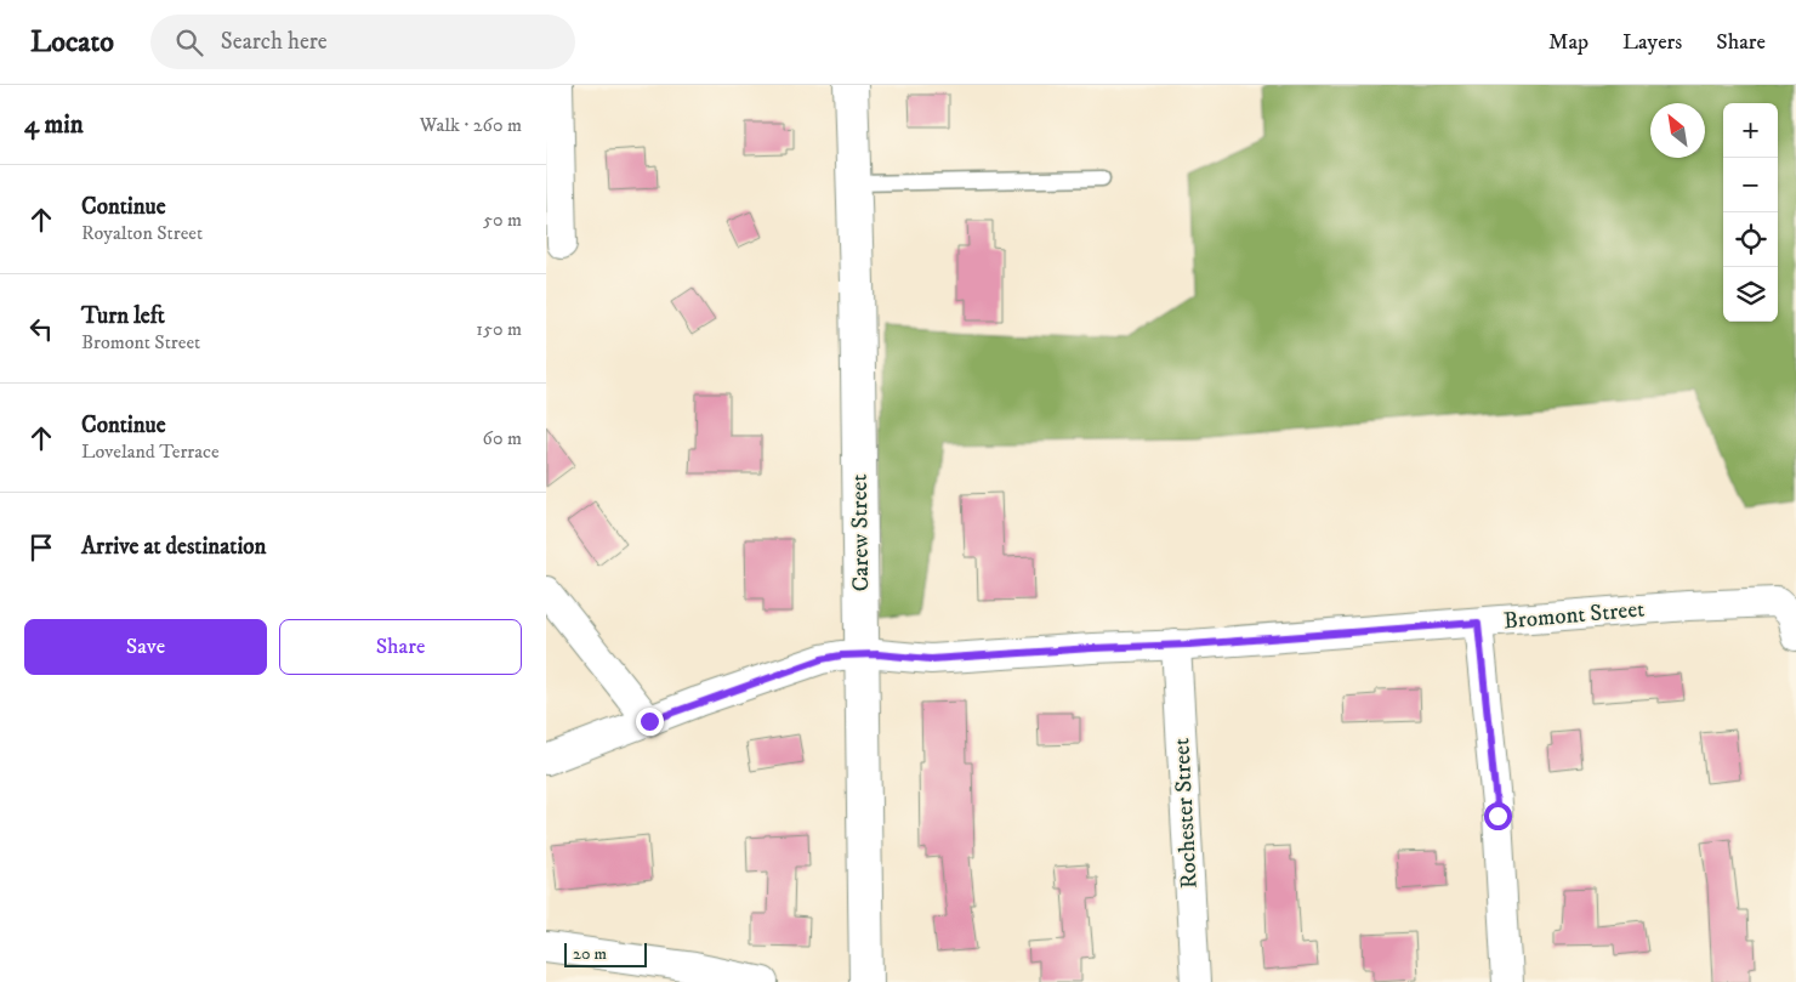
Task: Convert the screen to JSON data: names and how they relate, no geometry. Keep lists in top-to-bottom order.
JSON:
{
  "streets": {
    "street": ["Carew Street", "Bromont Street", "Rochester Street"]
  },
  "crossings": [
    ["Carew Street", "Bromont Street"],
    ["Bromont Street", "Rochester Street"]
  ],
  "scale_bar": "20 m",
  "north": "top left",
  "page": {
    "header": "Locato",
    "search": "Search here",
    "nav": ["Map", "Layers", "Share"],
    "heading": ["4 min", "Walk · 260 m"],
    "map_buttons": ["+", "−"],
    "list": [
      ["Continue", "Royalton Street", "50 m"],
      ["Turn left", "Bromont Street", "150 m"],
      ["Continue", "Loveland Terrace", "60 m"],
      "Arrive at destination"
    ],
    "buttons": ["Save", "Share"],
    "scale": "20 m"
  }
}
